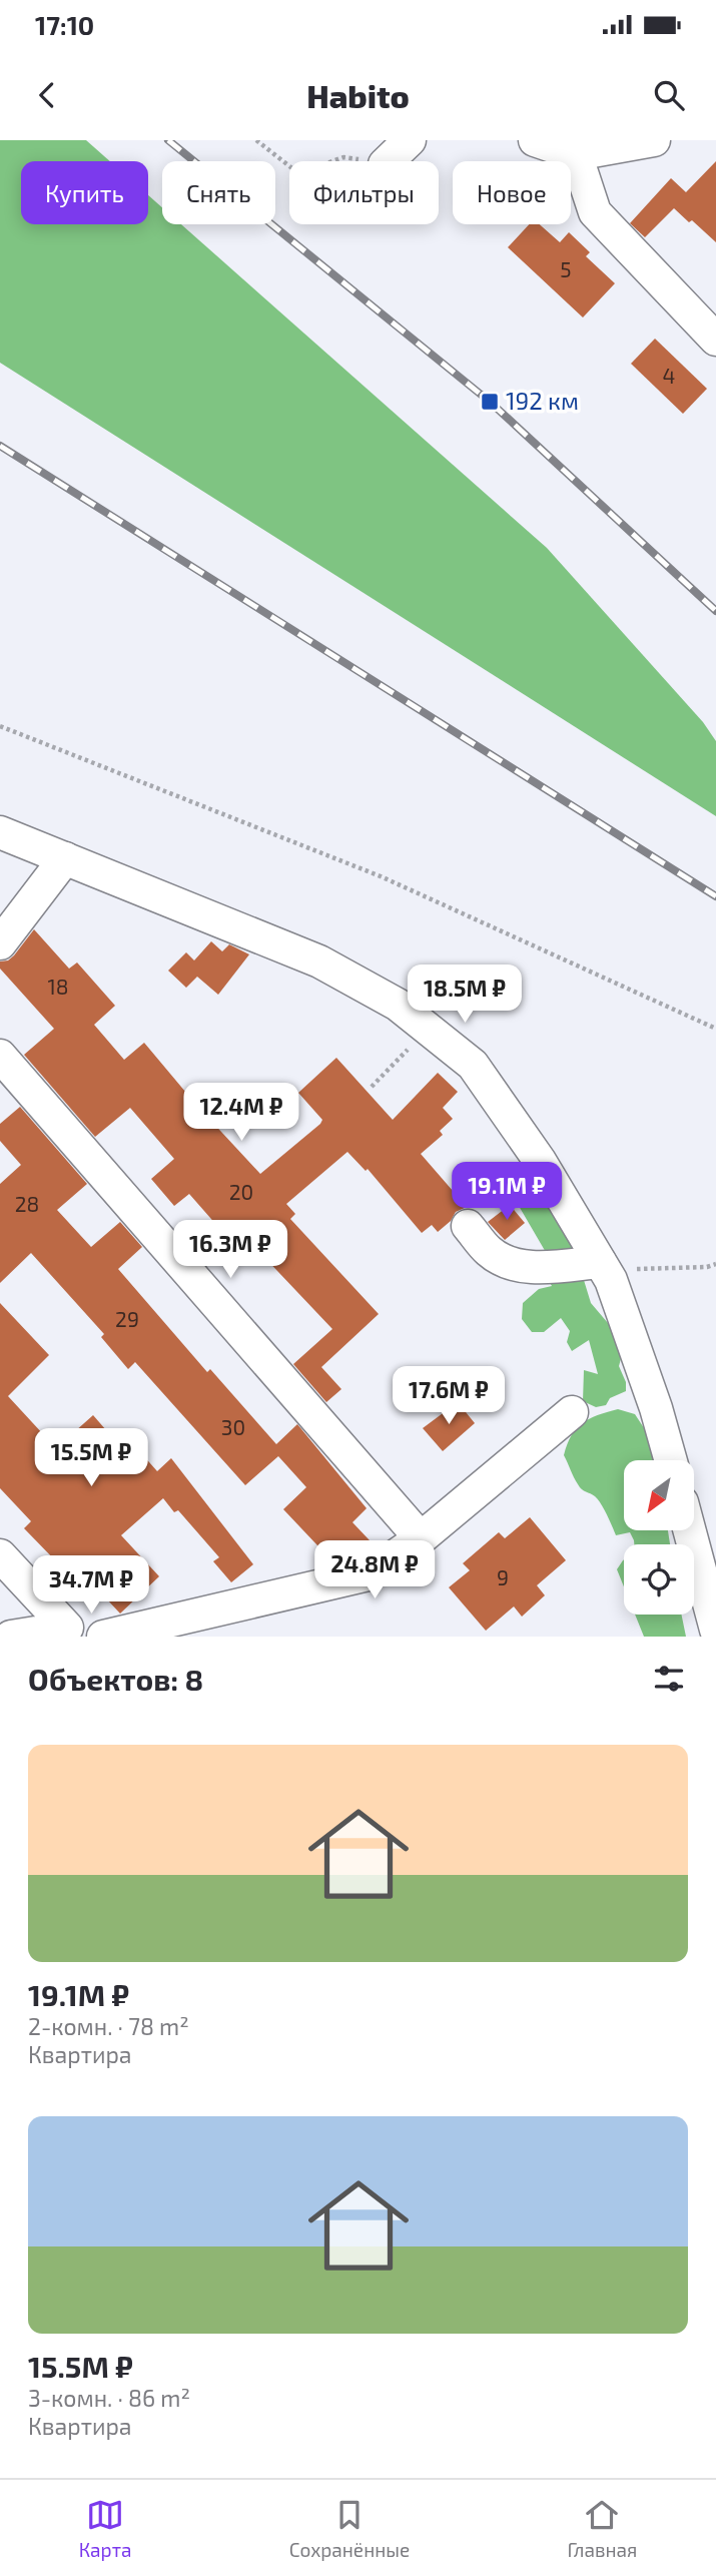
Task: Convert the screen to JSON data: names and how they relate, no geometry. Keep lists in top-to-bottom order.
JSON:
{
  "places": {
    "transit": ["192 км"]
  },
  "house_numbers": [
    "5",
    "4",
    "18",
    "20",
    "28",
    "29",
    "30",
    "9"
  ],
  "north": "bottom left",
  "page": {
    "status": "17:10",
    "header": "Habito",
    "chip": [
      "Купить",
      "Снять",
      "Фильтры",
      "Новое"
    ],
    "price": [
      "18.5M ₽",
      "12.4M ₽",
      "19.1M ₽",
      "16.3M ₽",
      "17.6M ₽",
      "15.5M ₽",
      "24.8M ₽",
      "34.7M ₽"
    ],
    "heading": "Объектов: 8",
    "list": [
      {
        "name": "19.1M ₽",
        "note": "2-комн. · 78 m² · Квартира"
      },
      {
        "name": "15.5M ₽",
        "note": "3-комн. · 86 m² · Квартира"
      }
    ],
    "tabs": ["Карта", "Сохранённые", "Главная"]
  }
}
